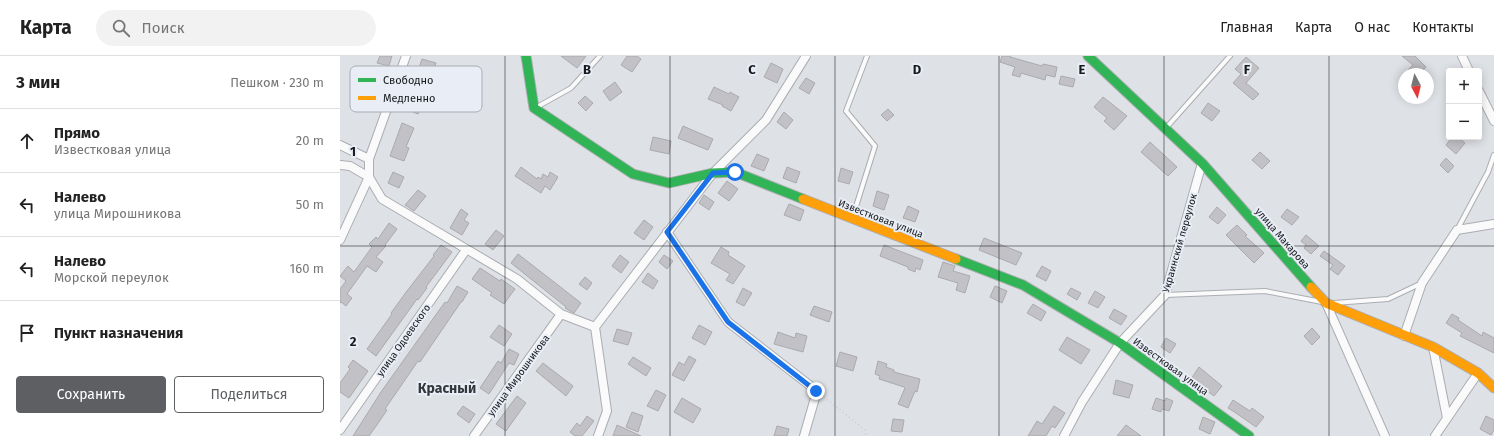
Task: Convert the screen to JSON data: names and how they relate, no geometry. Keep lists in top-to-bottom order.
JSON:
{
  "streets": {
    "street": [
      "Известковая улица",
      "улица Макарова",
      "Украинский переулок",
      "улица Одоевского",
      "улица Мирошникова"
    ]
  },
  "crossings": [
    ["Известковая улица", "Украинский переулок"],
    ["улица Макарова", "Украинский переулок"]
  ],
  "districts": ["Красный"],
  "legend": ["Свободно", "Медленно"],
  "north": "bottom",
  "page": {
    "header": "Карта",
    "search": "Поиск",
    "nav": [
      "Главная",
      "Карта",
      "О нас",
      "Контакты"
    ],
    "heading": ["3 мин", "Пешком · 230 m"],
    "map_buttons": ["+", "−"],
    "list": [
      ["Прямо", "Известковая улица", "20 m"],
      ["Налево", "улица Мирошникова", "50 m"],
      ["Налево", "Морской переулок", "160 m"],
      "Пункт назначения"
    ],
    "buttons": ["Сохранить", "Поделиться"]
  },
  "grid": {
    "columns": [
      "B",
      "C",
      "D",
      "E",
      "F"
    ],
    "rows": ["1", "2"]
  }
}
